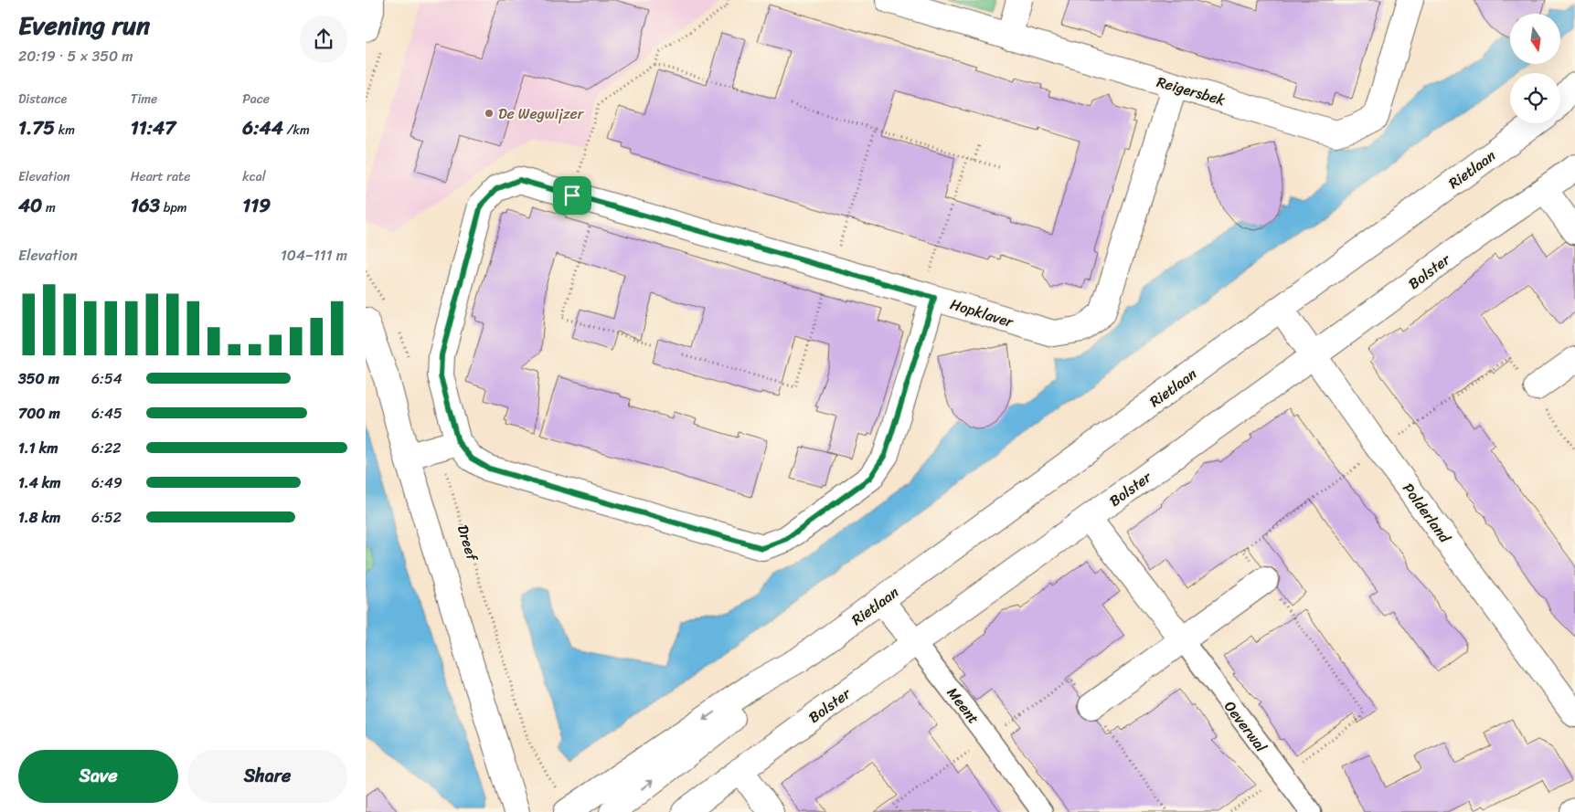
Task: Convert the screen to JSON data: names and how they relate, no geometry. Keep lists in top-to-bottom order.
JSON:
{
  "streets": {
    "street": [
      "Reigersbek",
      "Rietlaan",
      "Bolster",
      "Hopklaver",
      "Polderland",
      "Meent",
      "Oeverwal"
    ],
    "path": ["Dreef"]
  },
  "crossings": [
    ["Reigersbek", "Hopklaver"],
    ["Rietlaan", "Polderland"],
    ["Rietlaan", "Dreef"],
    ["Rietlaan", "Meent"],
    ["Bolster", "Polderland"],
    ["Bolster", "Meent"],
    ["Bolster", "Oeverwal"],
    ["Hopklaver", "Dreef"]
  ],
  "places": ["De Wegwijzer"],
  "north": "bottom",
  "page": {
    "heading": ["Evening run", "20:19 · 5 × 350 m"],
    "stats": [
      ["Distance", "1.75 km"],
      ["Time", "11:47"],
      ["Pace", "6:44 /km"],
      ["Elevation", "40 m"],
      ["Heart rate", "163 bpm"],
      ["kcal", "119"]
    ],
    "chart": ["Elevation", "104–111 m"],
    "list": [
      {
        "name": "350 m",
        "note": "6:54"
      },
      {
        "name": "700 m",
        "note": "6:45"
      },
      {
        "name": "1.1 km",
        "note": "6:22"
      },
      {
        "name": "1.4 km",
        "note": "6:49"
      },
      {
        "name": "1.8 km",
        "note": "6:52"
      }
    ],
    "buttons": ["Save", "Share"]
  }
}
